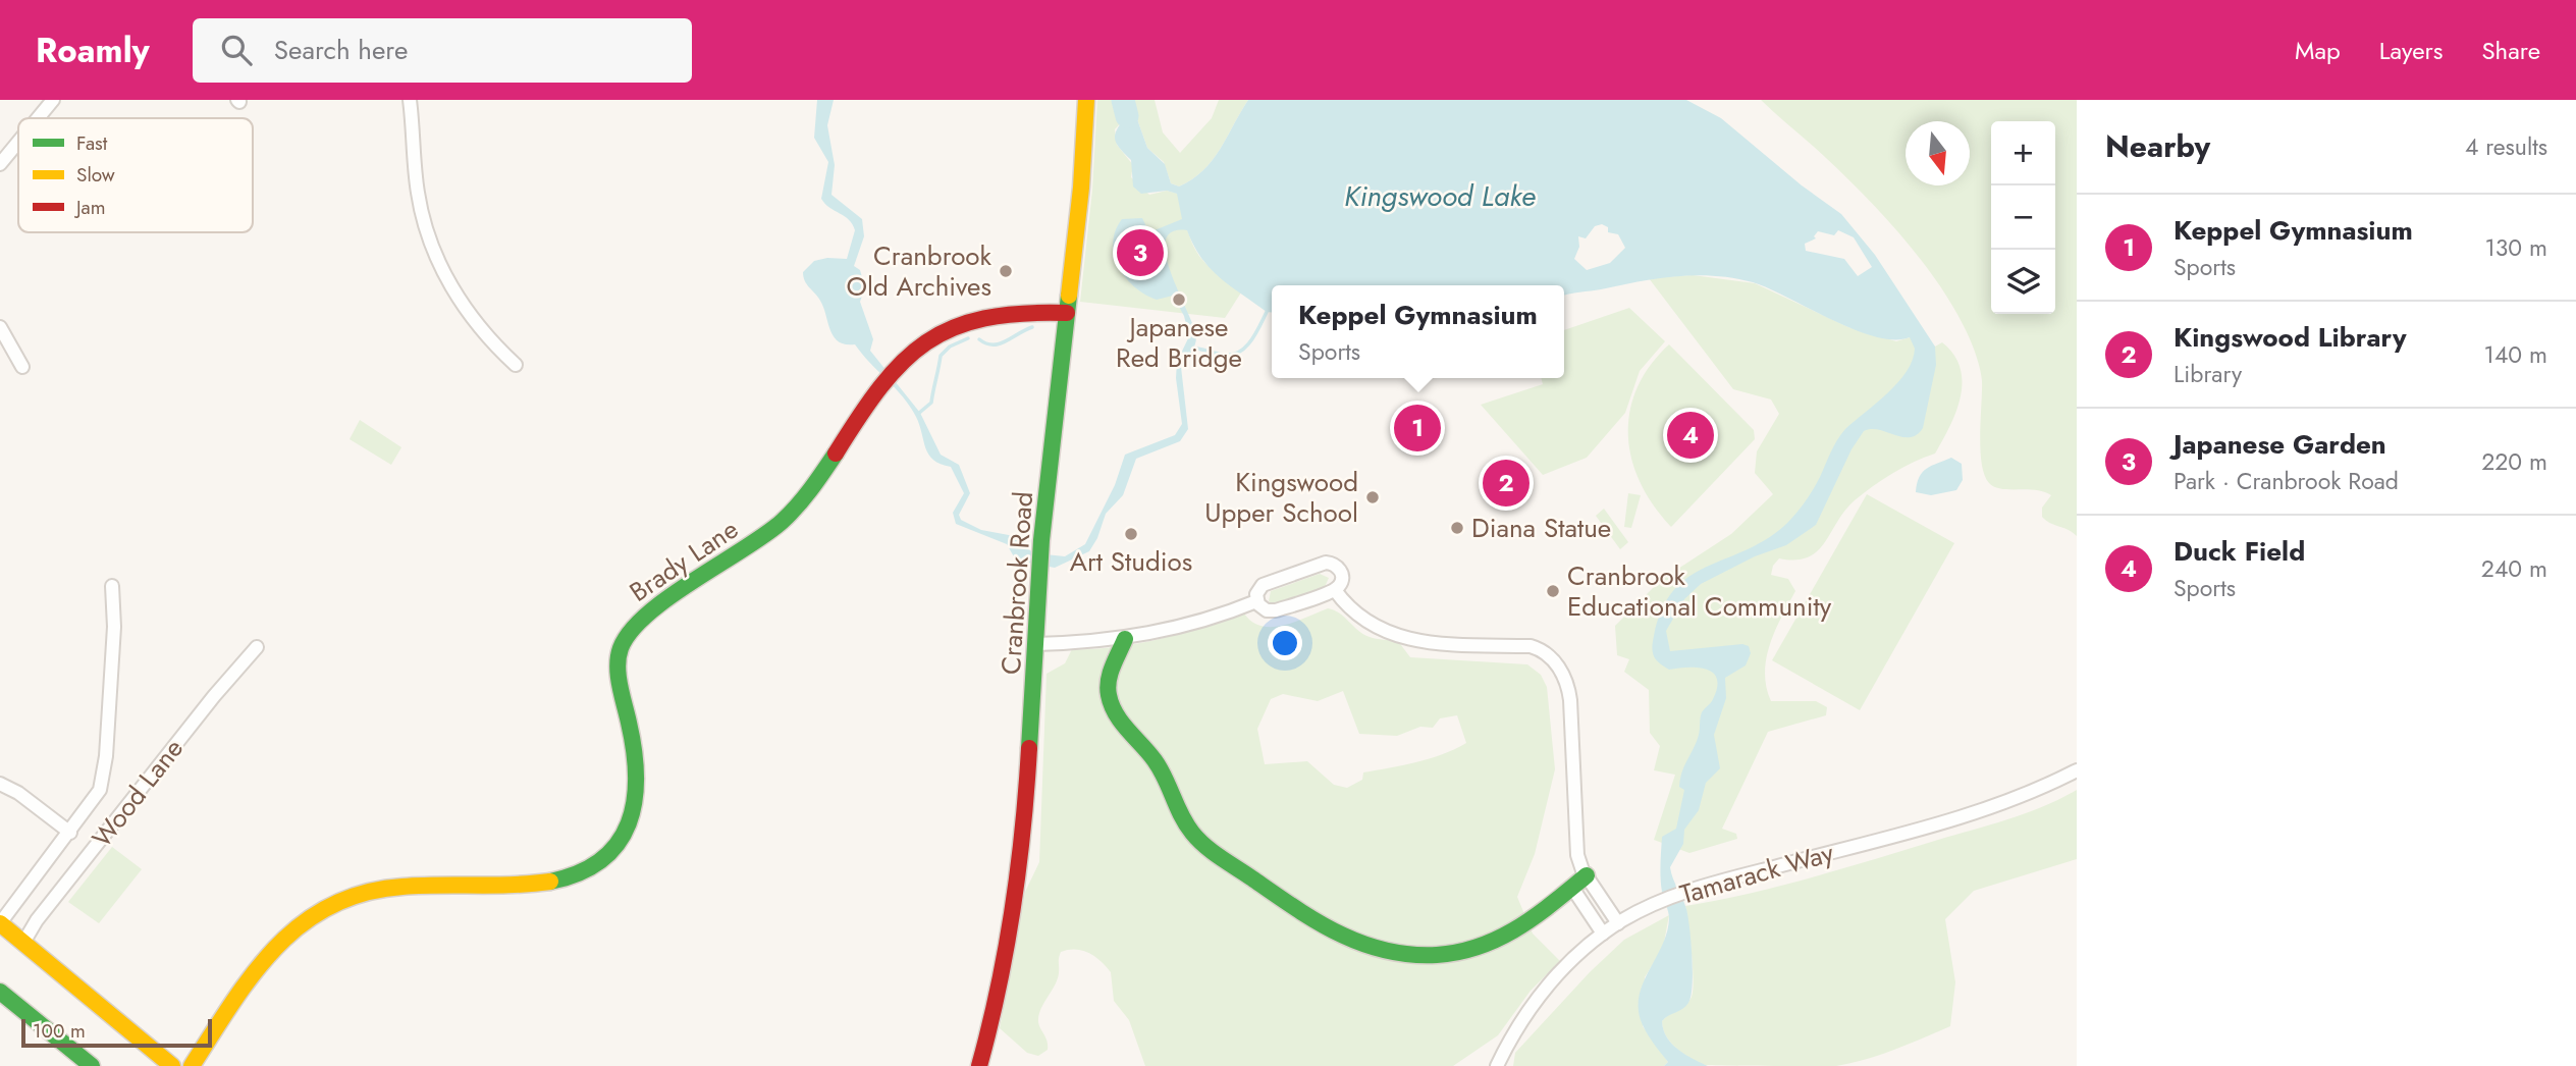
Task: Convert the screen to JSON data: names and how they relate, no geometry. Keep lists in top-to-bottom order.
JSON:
{
  "streets": {
    "street": [
      "Brady Lane",
      "Cranbrook Road",
      "Wood Lane",
      "Tamarack Way"
    ]
  },
  "crossings": [
    ["Brady Lane", "Cranbrook Road"]
  ],
  "water": ["Kingswood Lake"],
  "places": [
    "Cranbrook Old Archives",
    "Japanese Red Bridge",
    "Kingswood Upper School",
    "Diana Statue",
    "Art Studios",
    "Cranbrook Educational Community"
  ],
  "legend": ["Fast", "Slow", "Jam"],
  "scale_bar": "100 m",
  "north": "bottom",
  "page": {
    "header": "Roamly",
    "search": "Search here",
    "nav": ["Map", "Layers", "Share"],
    "heading": ["Nearby", "4 results"],
    "map_buttons": ["+", "−"],
    "list": [
      {
        "mark": "1",
        "name": "Keppel Gymnasium",
        "note": "Sports",
        "value": "130 m"
      },
      {
        "mark": "2",
        "name": "Kingswood Library",
        "note": "Library",
        "value": "140 m"
      },
      {
        "mark": "3",
        "name": "Japanese Garden",
        "note": "Park · Cranbrook Road",
        "value": "220 m"
      },
      {
        "mark": "4",
        "name": "Duck Field",
        "note": "Sports",
        "value": "240 m"
      }
    ],
    "pins": [
      "3",
      "1",
      "4",
      "2"
    ],
    "popup": ["Keppel Gymnasium", "Sports"],
    "scale": "100 m"
  }
}
